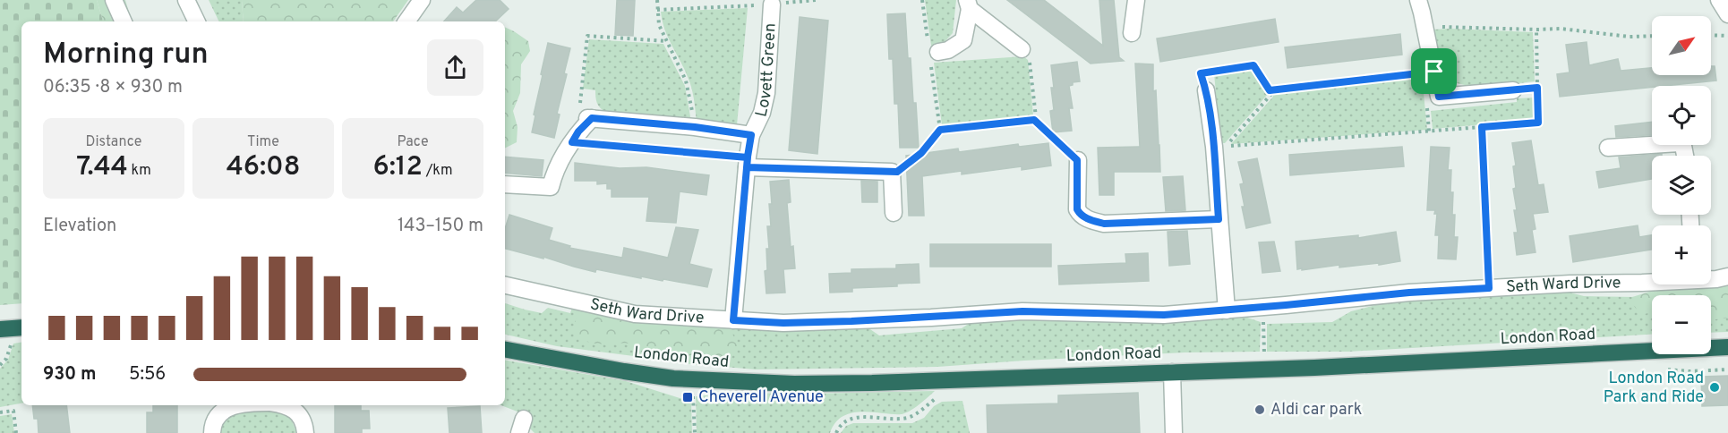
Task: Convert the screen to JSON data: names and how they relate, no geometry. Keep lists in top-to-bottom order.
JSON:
{
  "streets": {
    "highway": ["London Road"],
    "street": ["Lovett Green", "Seth Ward Drive"]
  },
  "crossings": [
    ["Lovett Green", "Seth Ward Drive"]
  ],
  "places": {
    "other": ["London Road Park and Ride", "Aldi car park"],
    "transit": ["Cheverell Avenue"]
  },
  "north": "top right",
  "page": {
    "map_buttons": ["+", "−"],
    "heading": ["Morning run", "06:35 · 8 × 930 m"],
    "stats": [
      ["Distance", "7.44 km"],
      ["Time", "46:08"],
      ["Pace", "6:12 /km"]
    ],
    "chart": ["Elevation", "143–150 m"],
    "list": [
      {
        "name": "930 m",
        "note": "5:56"
      }
    ]
  }
}
